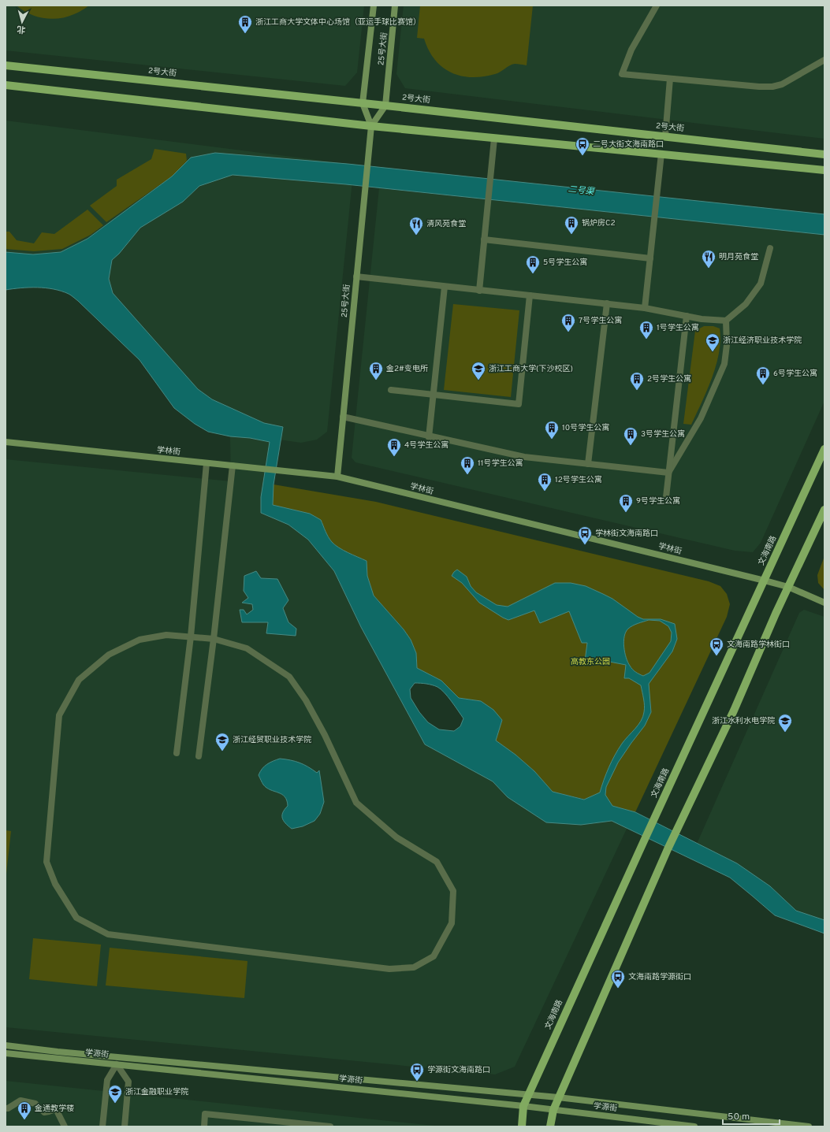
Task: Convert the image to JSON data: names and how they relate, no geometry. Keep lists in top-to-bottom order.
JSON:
{
  "streets": {
    "main road": [
      "25号大街",
      "2号大街",
      "学林街",
      "文海南路",
      "学源街"
    ]
  },
  "crossings": [
    ["25号大街", "2号大街"],
    ["25号大街", "学林街"],
    ["学林街", "文海南路"],
    ["文海南路", "学源街"]
  ],
  "water": ["二号渠"],
  "parks": ["高教东公园"],
  "places": {
    "building": [
      "浙江工商大学文体中心场馆（亚运手球比赛馆）",
      "锅炉房C2",
      "5号学生公寓",
      "7号学生公寓",
      "1号学生公寓",
      "金2#变电所",
      "6号学生公寓",
      "2号学生公寓",
      "10号学生公寓",
      "3号学生公寓",
      "4号学生公寓",
      "11号学生公寓",
      "12号学生公寓",
      "9号学生公寓",
      "金通教学楼"
    ],
    "bus stop": [
      "二号大街文海南路口",
      "学林街文海南路口",
      "文海南路学林街口",
      "文海南路学源街口",
      "学源街文海南路口"
    ],
    "restaurant": ["清风苑食堂", "明月苑食堂"],
    "school or university": [
      "浙江经济职业技术学院",
      "浙江工商大学(下沙校区)",
      "浙江水利水电学院",
      "浙江经贸职业技术学院",
      "浙江金融职业学院"
    ]
  },
  "scale_bar": "50 m",
  "north": "bottom"
}
